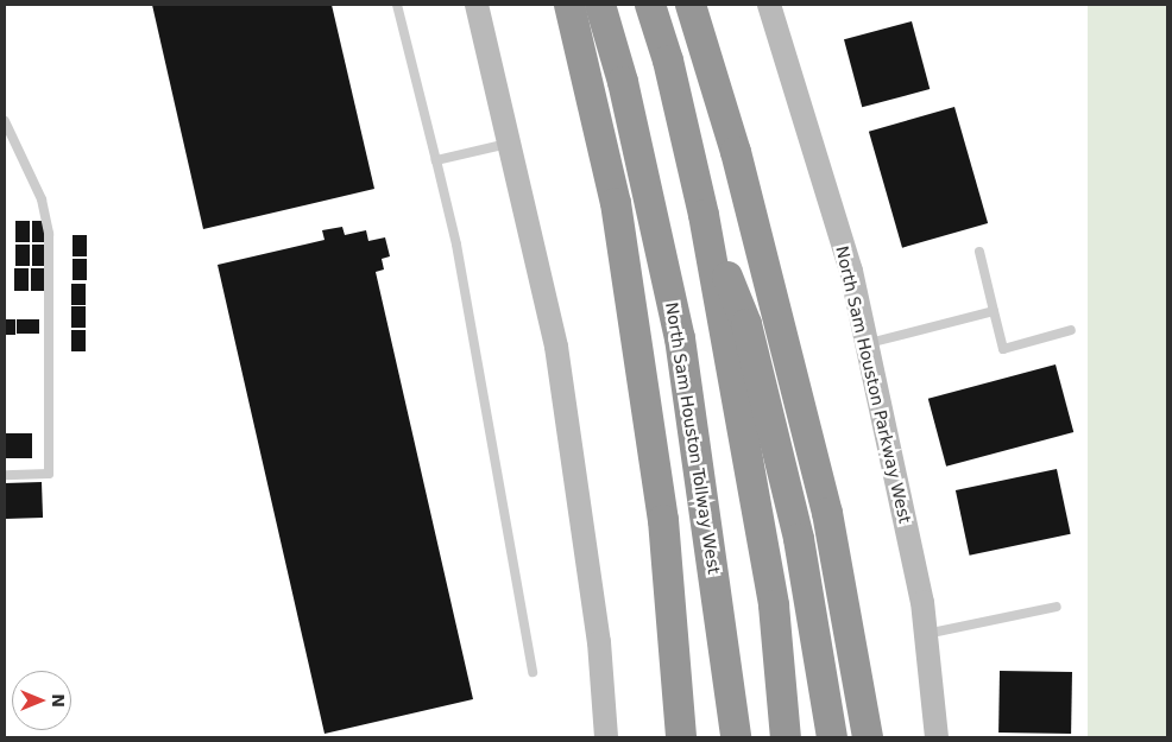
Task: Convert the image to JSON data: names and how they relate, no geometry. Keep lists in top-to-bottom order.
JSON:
{
  "streets": {
    "highway": ["North Sam Houston Tollway West"],
    "main road": ["North Sam Houston Parkway West"]
  },
  "north": "right"
}
